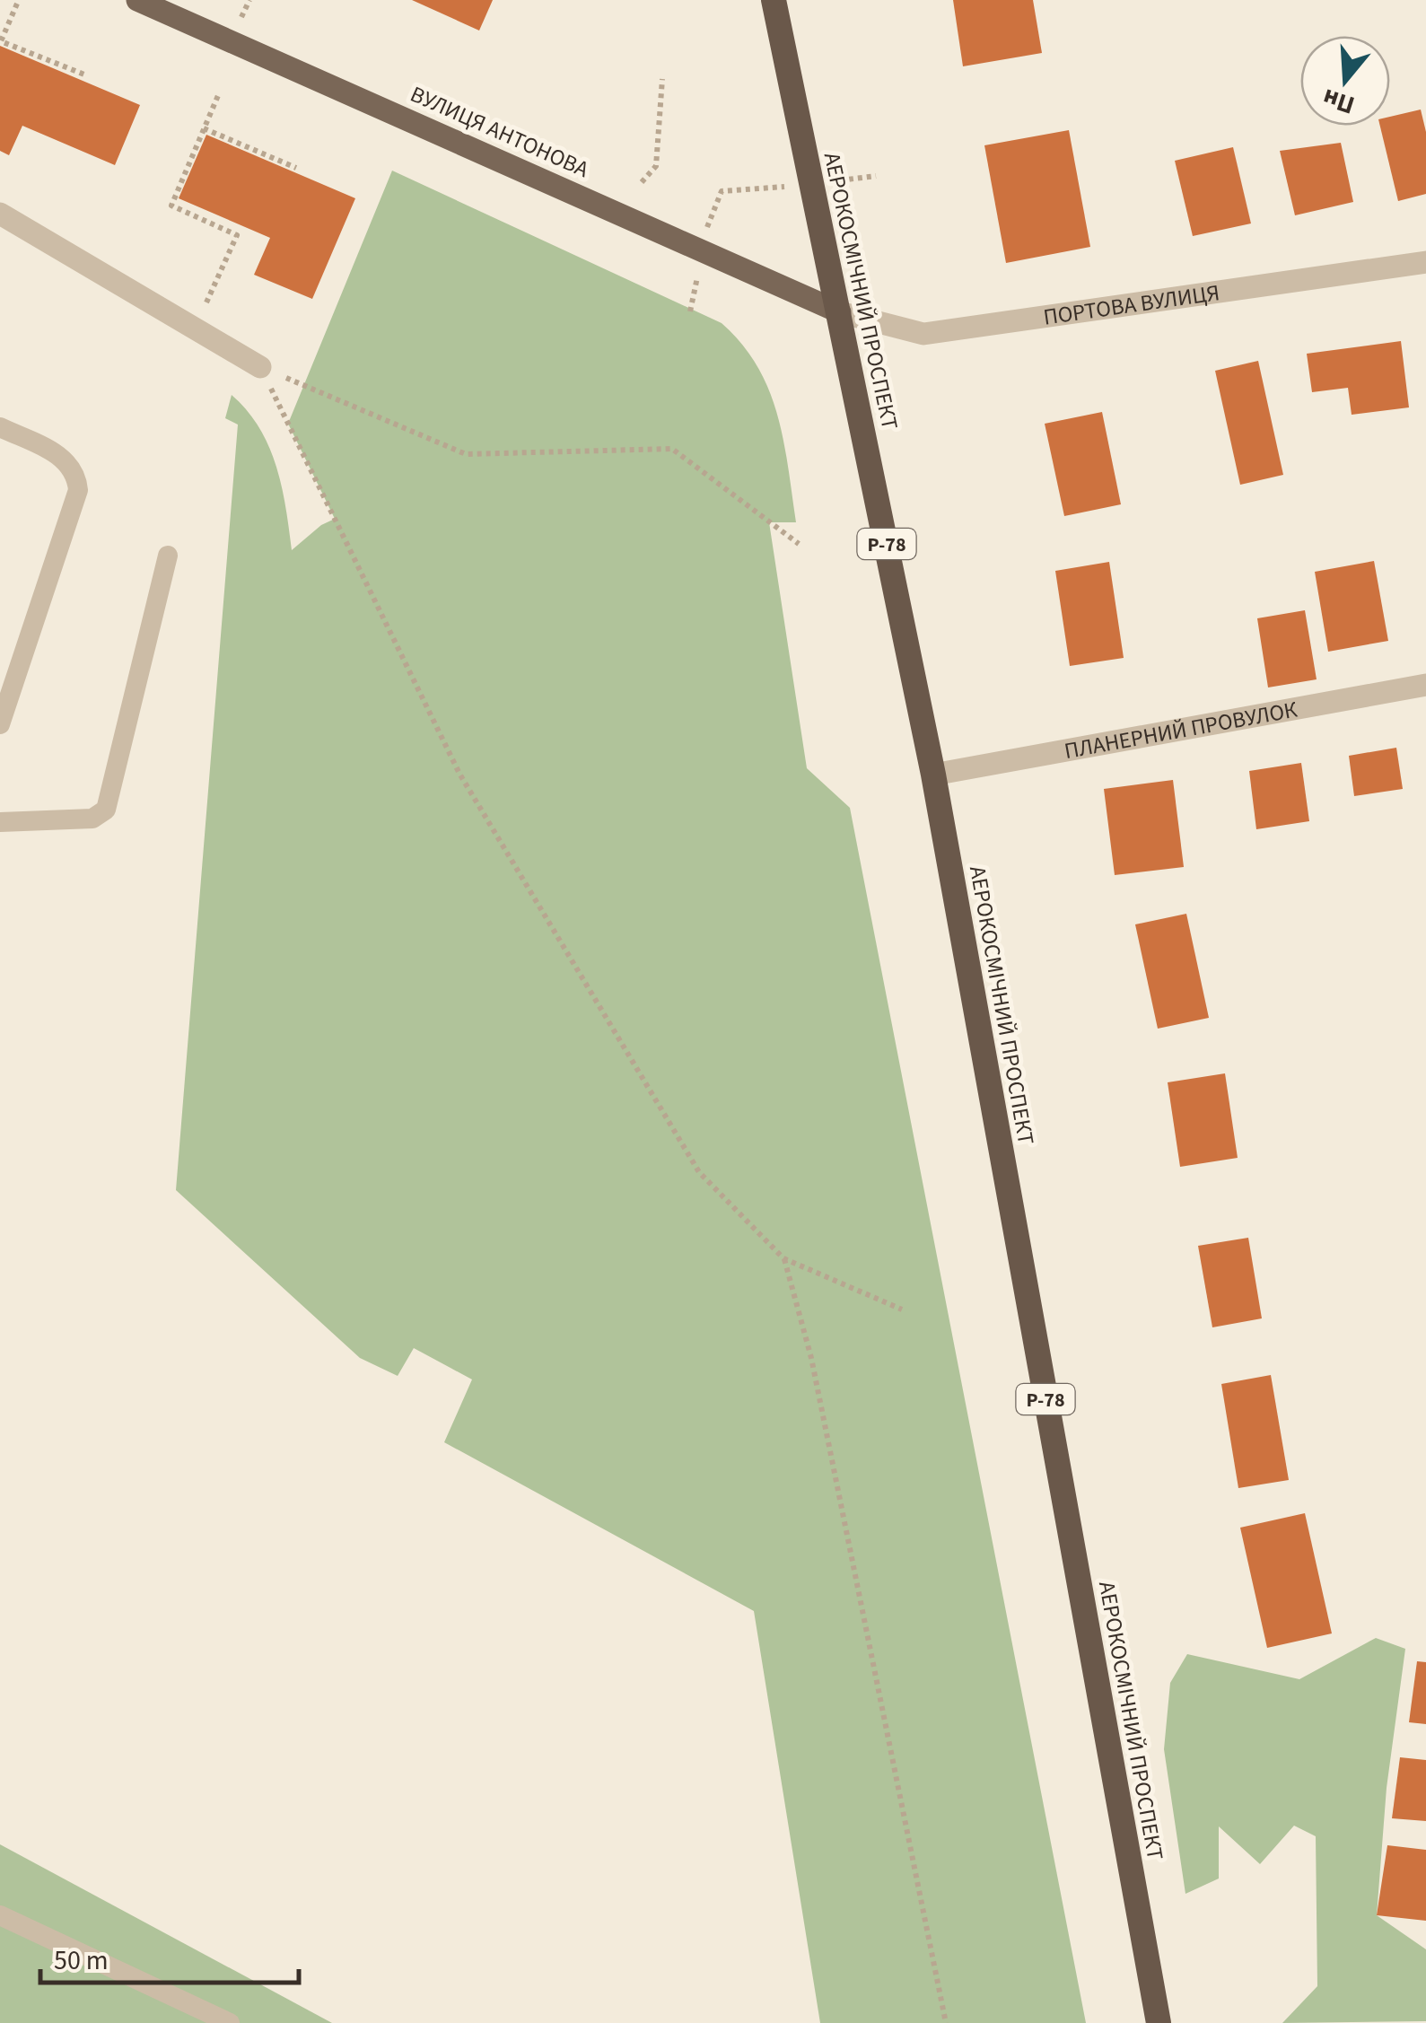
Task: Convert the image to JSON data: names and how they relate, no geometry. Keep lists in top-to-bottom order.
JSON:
{
  "streets": {
    "highway": ["АЕРОКОСМІЧНИЙ ПРОСПЕКТ", "Р-78"],
    "main road": ["ВУЛИЦЯ АНТОНОВА"],
    "street": ["ПОРТОВА ВУЛИЦЯ", "ПЛАНЕРНИЙ ПРОВУЛОК"]
  },
  "crossings": [
    ["ВУЛИЦЯ АНТОНОВА", "АЕРОКОСМІЧНИЙ ПРОСПЕКТ"],
    ["ВУЛИЦЯ АНТОНОВА", "ПОРТОВА ВУЛИЦЯ"],
    ["АЕРОКОСМІЧНИЙ ПРОСПЕКТ", "ПОРТОВА ВУЛИЦЯ"],
    ["АЕРОКОСМІЧНИЙ ПРОСПЕКТ", "ПЛАНЕРНИЙ ПРОВУЛОК"]
  ],
  "scale_bar": "50 m",
  "north": "bottom"
}
